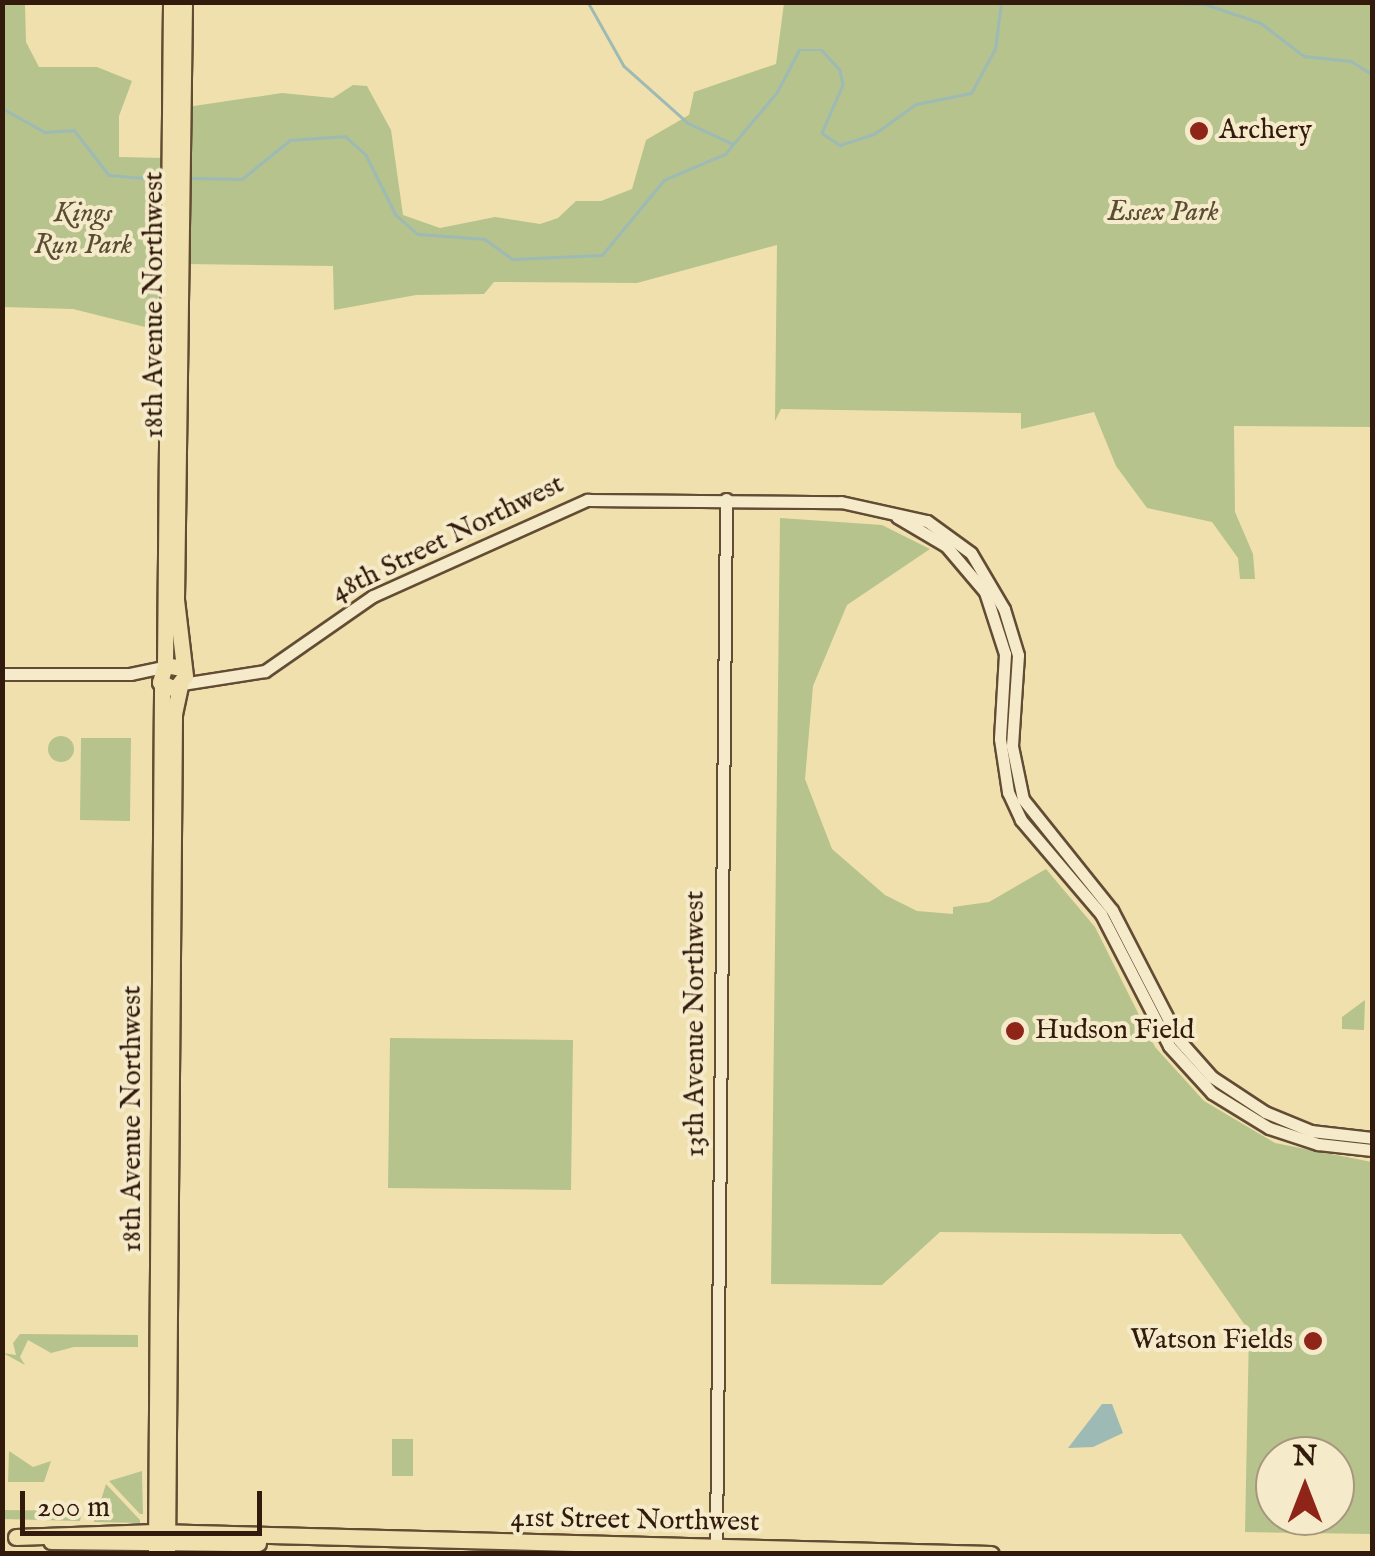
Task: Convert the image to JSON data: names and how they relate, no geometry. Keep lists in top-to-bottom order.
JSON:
{
  "streets": {
    "main road": ["18th Avenue Northwest", "41st Street Northwest"],
    "street": ["48th Street Northwest", "13th Avenue Northwest"]
  },
  "crossings": [
    ["18th Avenue Northwest", "48th Street Northwest"],
    ["18th Avenue Northwest", "41st Street Northwest"],
    ["48th Street Northwest", "13th Avenue Northwest"],
    ["13th Avenue Northwest", "41st Street Northwest"]
  ],
  "parks": ["Essex Park", "Kings Run Park"],
  "places": ["Archery", "Hudson Field", "Watson Fields"],
  "scale_bar": "200 m",
  "north": "top"
}
